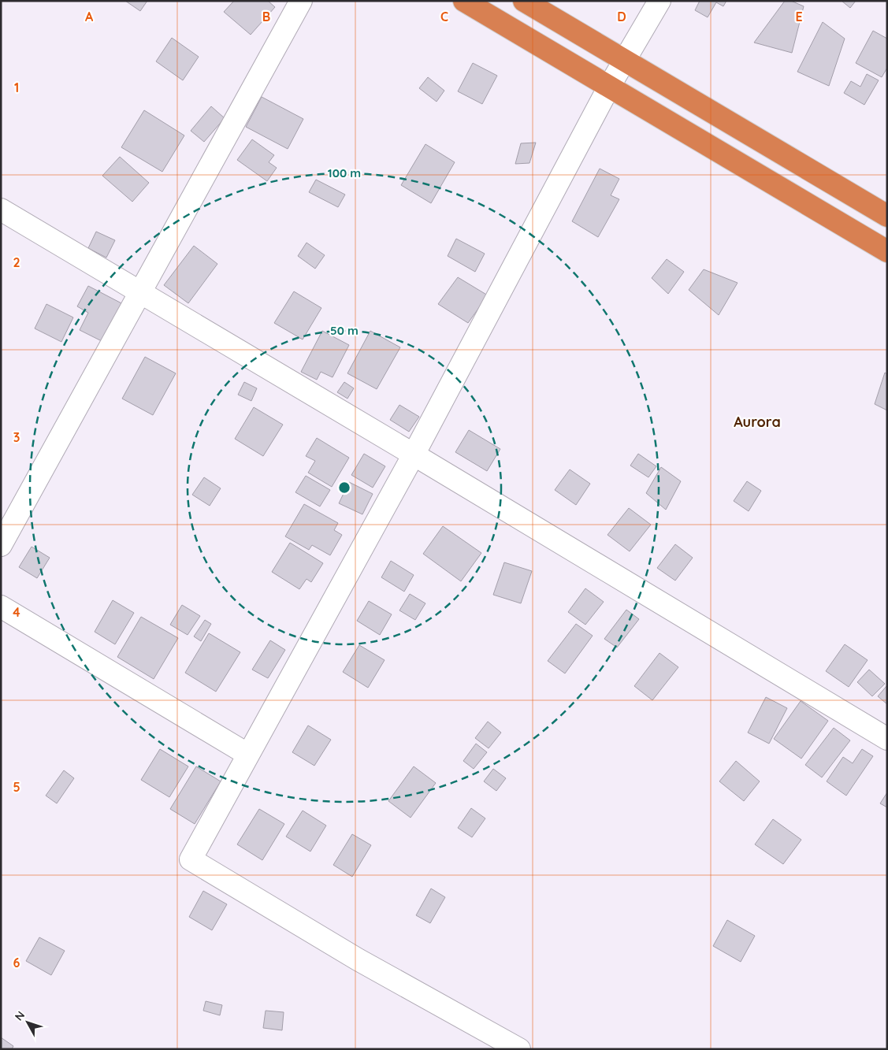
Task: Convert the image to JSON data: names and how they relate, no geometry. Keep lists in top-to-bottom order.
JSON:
{
  "districts": ["Aurora"],
  "north": "top left",
  "grid": {
    "columns": [
      "A",
      "B",
      "C",
      "D",
      "E"
    ],
    "rows": [
      "1",
      "2",
      "3",
      "4",
      "5",
      "6"
    ]
  },
  "rings": ["100 m", "50 m"]
}
